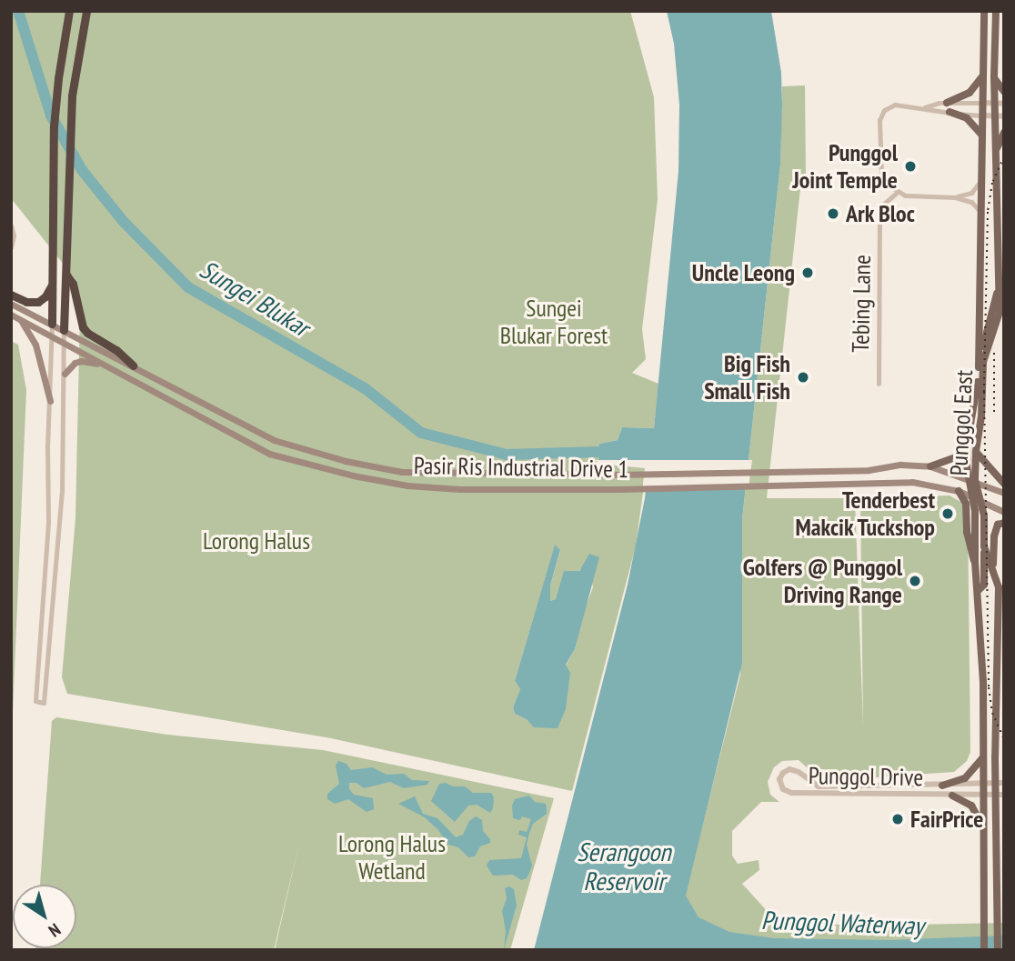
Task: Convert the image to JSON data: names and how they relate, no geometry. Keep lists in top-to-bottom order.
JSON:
{
  "streets": {
    "main road": ["Punggol East", "Pasir Ris Industrial Drive 1"],
    "street": ["Tebing Lane", "Punggol Drive"]
  },
  "crossings": [
    ["Tebing Lane", "Punggol East"],
    ["Punggol East", "Pasir Ris Industrial Drive 1"],
    ["Punggol East", "Punggol Drive"]
  ],
  "water": ["Sungei Blukar", "Serangoon Reservoir", "Punggol Waterway"],
  "parks": ["Sungei Blukar Forest", "Lorong Halus", "Lorong Halus Wetland"],
  "places": [
    "Punggol Joint Temple",
    "Ark Bloc",
    "Uncle Leong",
    "Big Fish Small Fish",
    "Tenderbest Makcik Tuckshop",
    "Golfers @ Punggol Driving Range",
    "FairPrice"
  ],
  "north": "bottom right"
}
